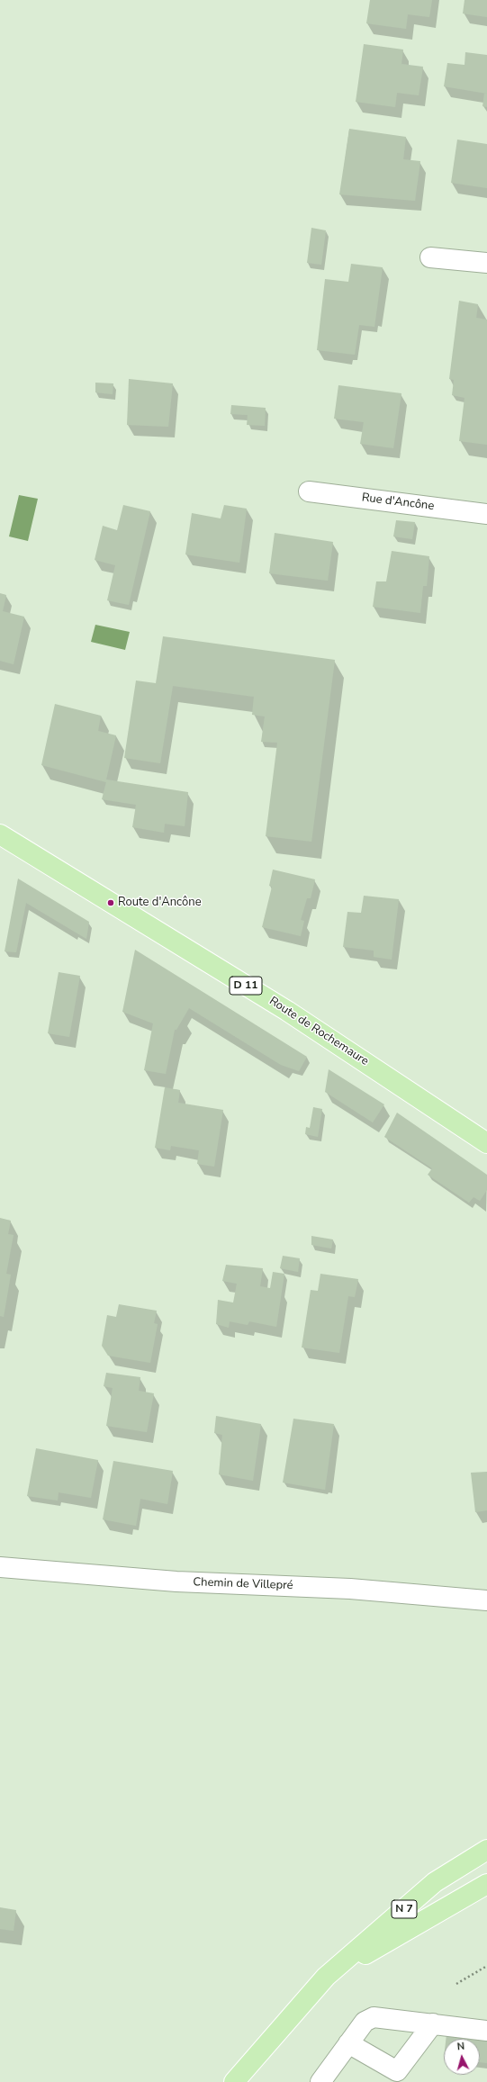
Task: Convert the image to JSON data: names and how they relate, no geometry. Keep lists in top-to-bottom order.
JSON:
{
  "streets": {
    "main road": ["D 11", "Route de Rochemaure", "N 7"],
    "street": ["Rue d'Ancône", "Chemin de Villepré"]
  },
  "places": ["Route d'Ancône"],
  "north": "top"
}
